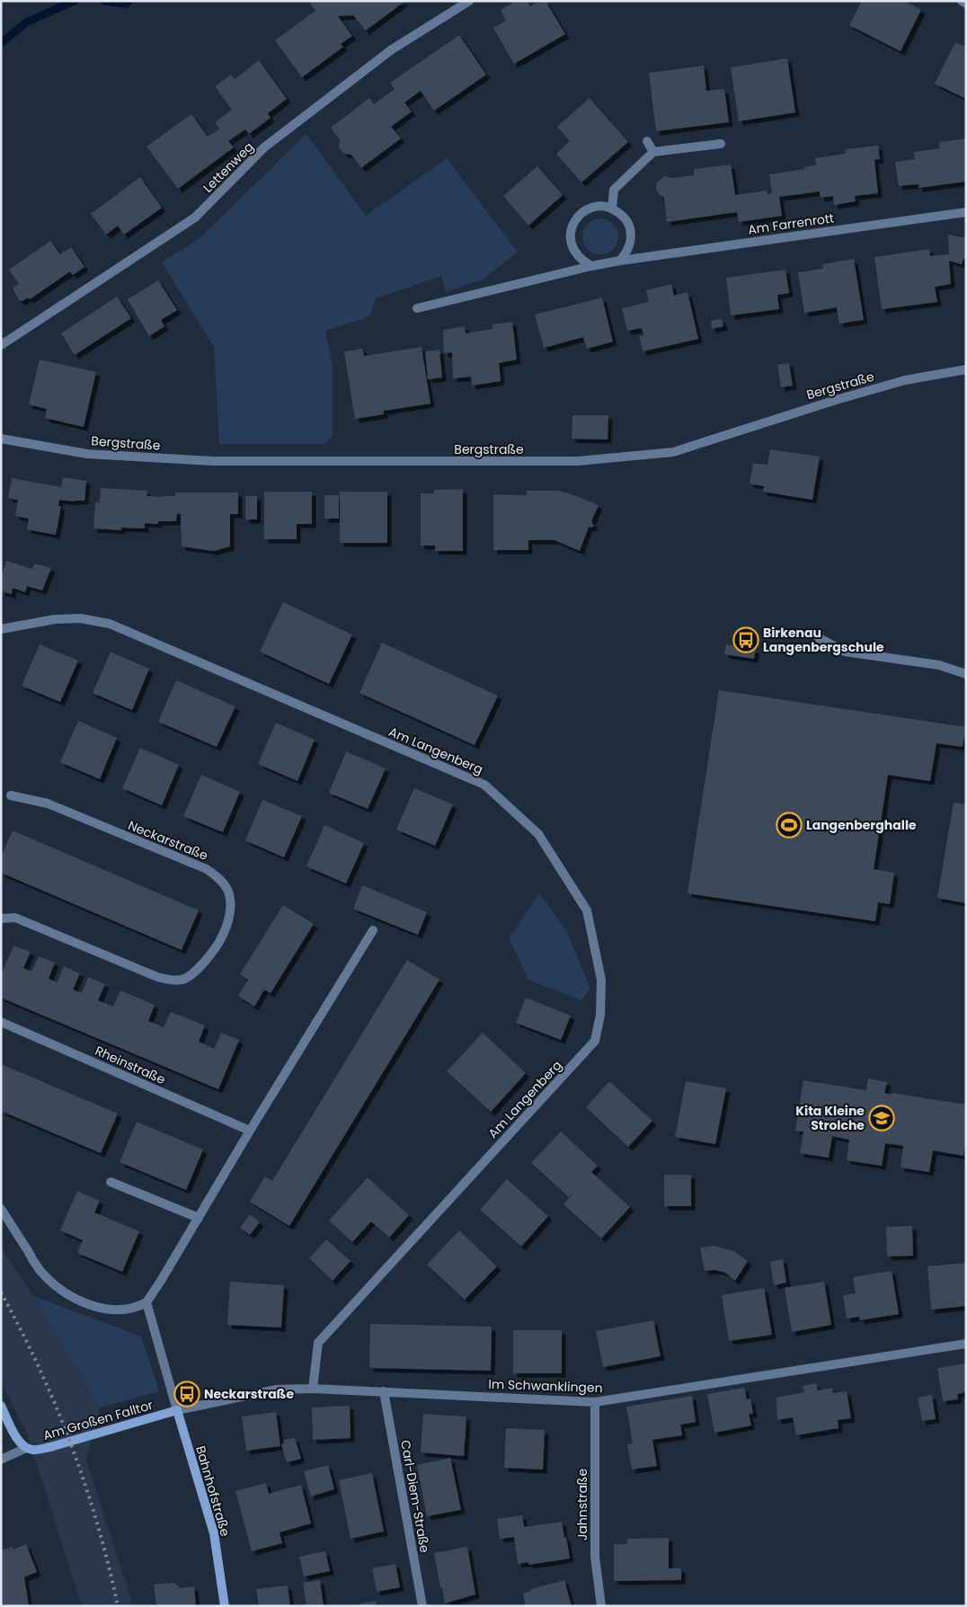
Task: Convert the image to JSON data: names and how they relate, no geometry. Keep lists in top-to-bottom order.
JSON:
{
  "streets": {
    "main road": ["Am Großen Falltor", "Bahnhofstraße"],
    "street": [
      "Lettenweg",
      "Am Farrenrott",
      "Bergstraße",
      "Am Langenberg",
      "Neckarstraße",
      "Rheinstraße",
      "Im Schwanklingen",
      "Carl-Diem-Straße",
      "Jahnstraße"
    ]
  },
  "crossings": [
    ["Am Langenberg", "Im Schwanklingen"],
    ["Im Schwanklingen", "Am Großen Falltor"],
    ["Im Schwanklingen", "Bahnhofstraße"],
    ["Im Schwanklingen", "Carl-Diem-Straße"],
    ["Im Schwanklingen", "Jahnstraße"],
    ["Am Großen Falltor", "Bahnhofstraße"]
  ],
  "places": {
    "bus stop": ["Birkenau Langenbergschule", "Neckarstraße"],
    "sports": ["Langenberghalle"],
    "school or university": ["Kita Kleine Strolche"]
  }
}
